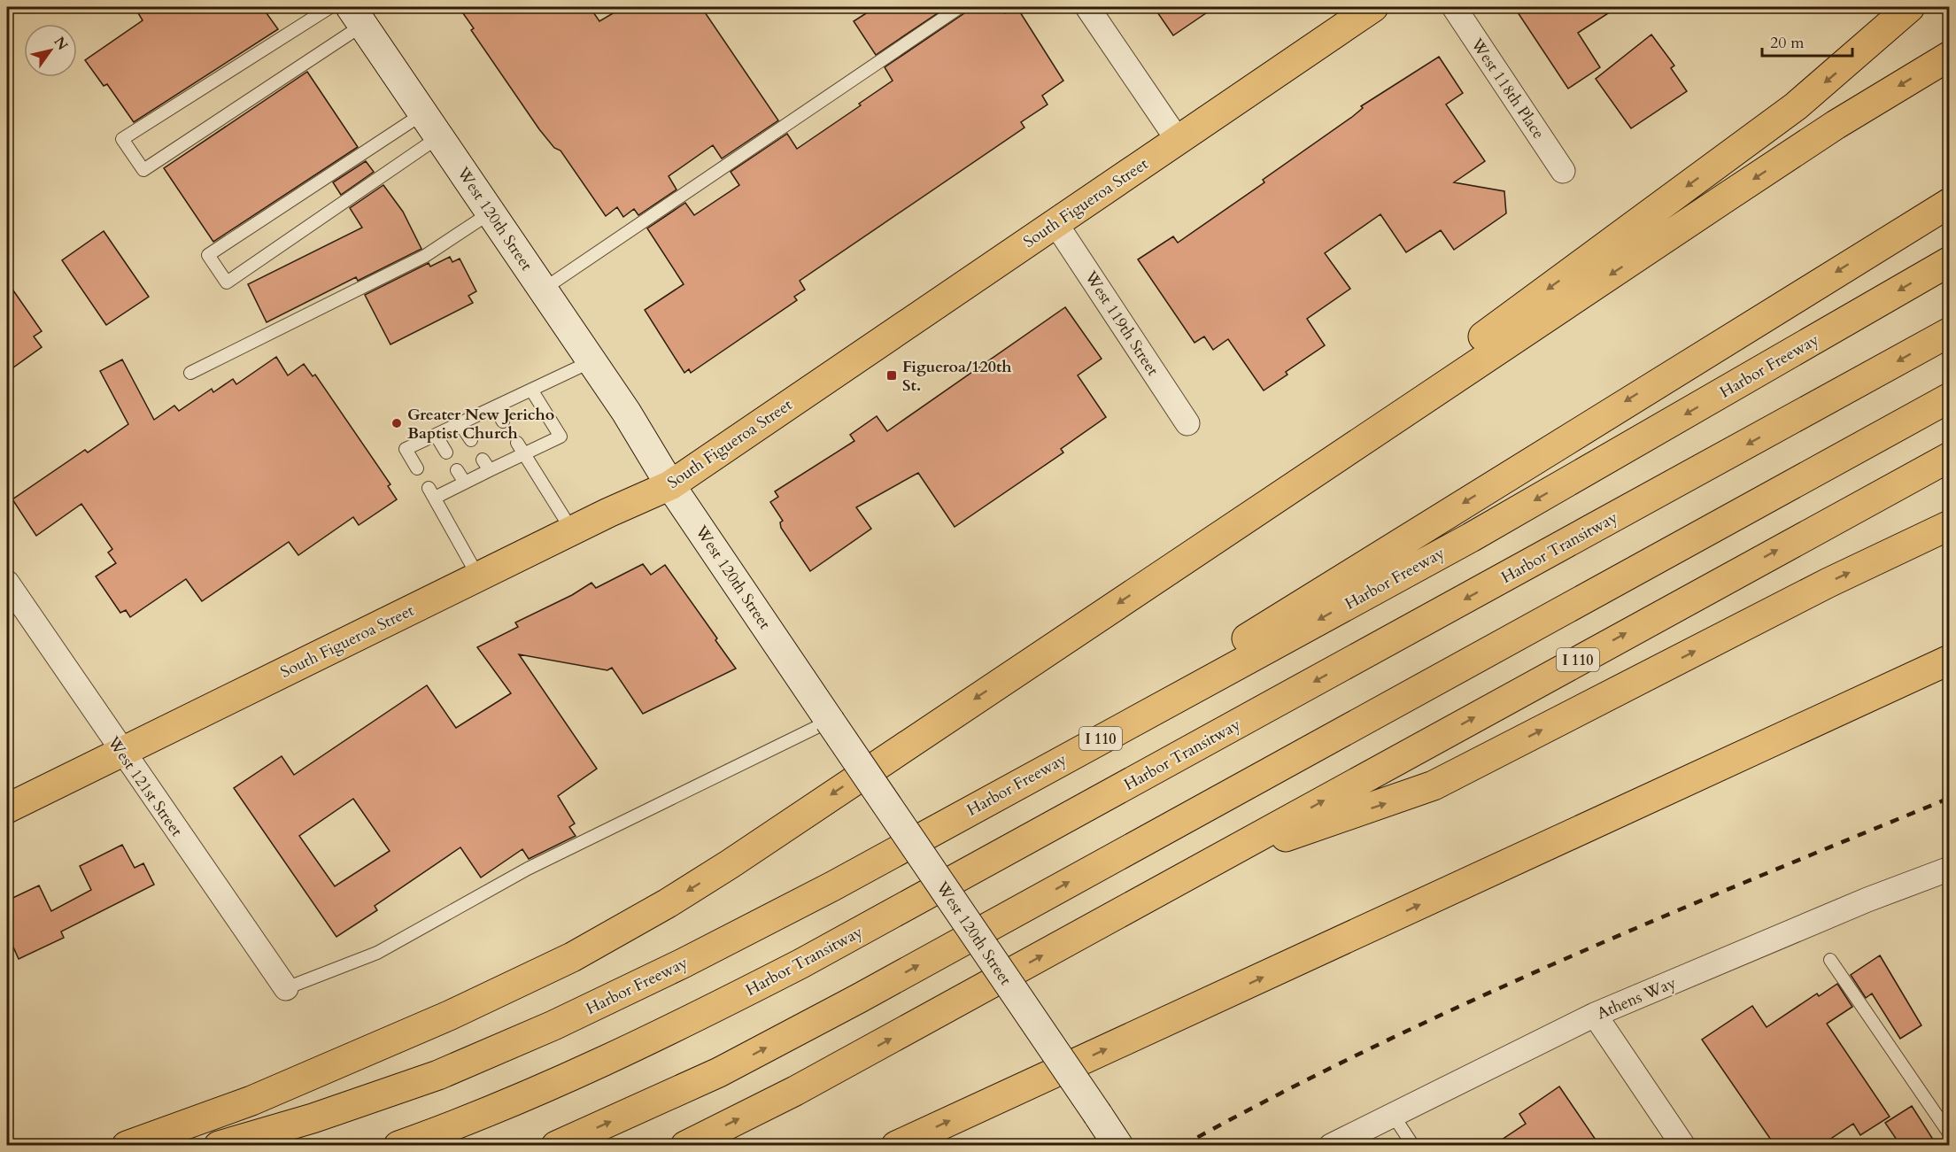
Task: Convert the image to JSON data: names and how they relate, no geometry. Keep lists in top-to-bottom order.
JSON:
{
  "streets": {
    "main road": [
      "South Figueroa Street",
      "Harbor Freeway",
      "Harbor Transitway",
      "I 110"
    ],
    "street": [
      "West 118th Place",
      "West 120th Street",
      "West 119th Street",
      "West 121st Street",
      "Athens Way"
    ]
  },
  "crossings": [
    ["South Figueroa Street", "West 120th Street"],
    ["South Figueroa Street", "West 119th Street"],
    ["South Figueroa Street", "West 121st Street"]
  ],
  "places": {
    "transit": ["Figueroa/120th St."],
    "other": ["Greater New Jericho Baptist Church"]
  },
  "scale_bar": "20 m",
  "north": "top right"
}
